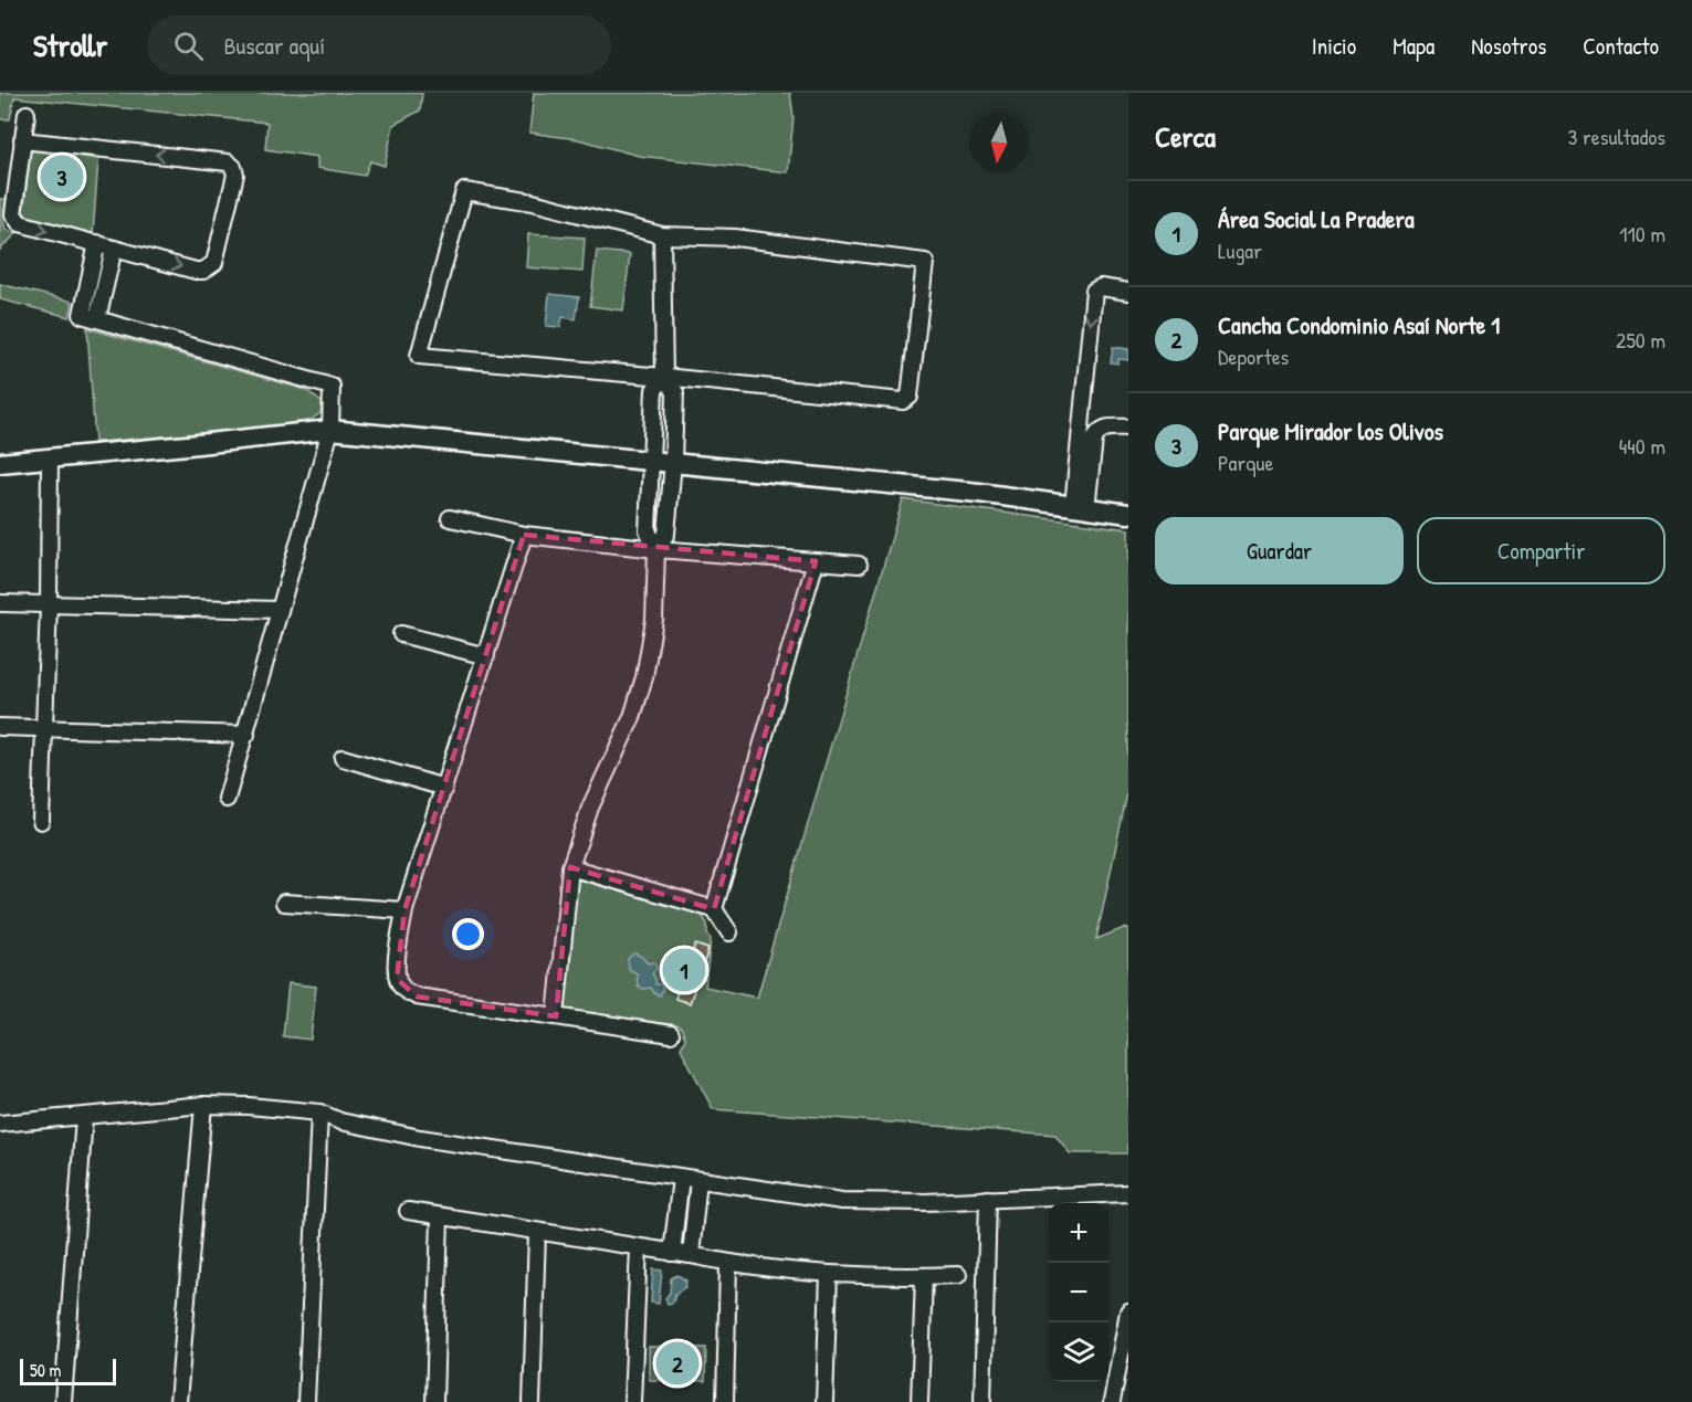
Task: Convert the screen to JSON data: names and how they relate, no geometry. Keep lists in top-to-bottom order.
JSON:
{
  "scale_bar": "50 m",
  "north": "bottom",
  "page": {
    "header": "Strollr",
    "search": "Buscar aquí",
    "nav": [
      "Inicio",
      "Mapa",
      "Nosotros",
      "Contacto"
    ],
    "heading": ["Cerca", "3 resultados"],
    "pins": ["3", "1", "2"],
    "list": [
      {
        "mark": "1",
        "name": "Área Social La Pradera",
        "note": "Lugar",
        "value": "110 m"
      },
      {
        "mark": "2",
        "name": "Cancha Condominio Asaí Norte 1",
        "note": "Deportes",
        "value": "250 m"
      },
      {
        "mark": "3",
        "name": "Parque Mirador los Olivos",
        "note": "Parque",
        "value": "440 m"
      }
    ],
    "buttons": ["Guardar", "Compartir"],
    "map_buttons": ["+", "−"],
    "scale": "50 m"
  }
}
